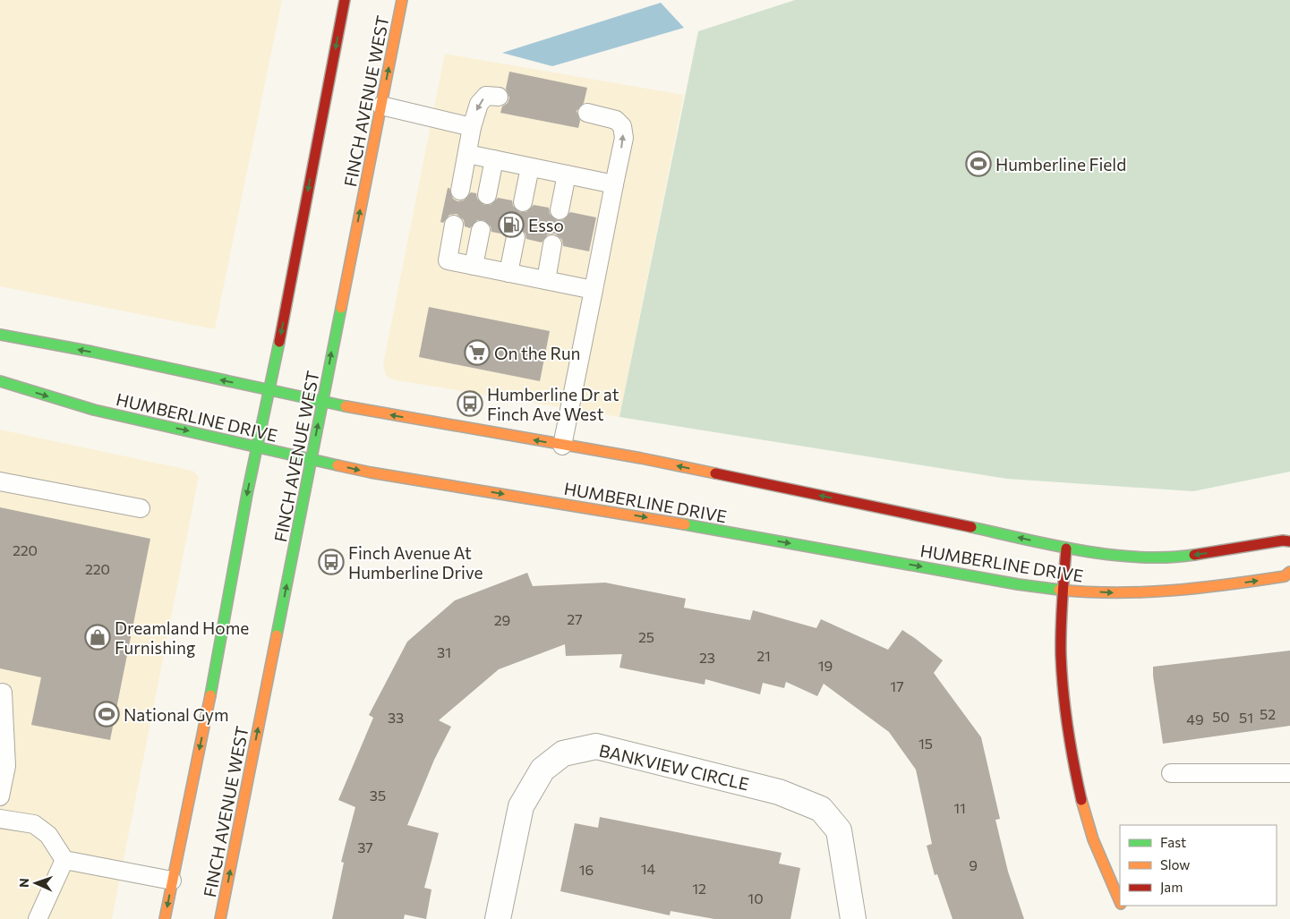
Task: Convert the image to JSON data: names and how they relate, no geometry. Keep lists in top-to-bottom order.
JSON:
{
  "streets": {
    "street": ["FINCH AVENUE WEST", "HUMBERLINE DRIVE", "BANKVIEW CIRCLE"]
  },
  "crossings": [
    ["FINCH AVENUE WEST", "HUMBERLINE DRIVE"]
  ],
  "places": {
    "sports": ["Humberline Field", "National Gym"],
    "fuel station": ["Esso"],
    "supermarket": ["On the Run"],
    "bus stop": ["Humberline Dr at Finch Ave West", "Finch Avenue At Humberline Drive"],
    "shop": ["Dreamland Home Furnishing"]
  },
  "house_numbers": [
    "220",
    "220",
    "27",
    "29",
    "25",
    "31",
    "21",
    "23",
    "19",
    "17",
    "52",
    "50",
    "33",
    "51",
    "49",
    "15",
    "35",
    "11",
    "37",
    "9",
    "14",
    "16",
    "12",
    "10"
  ],
  "legend": ["Fast", "Slow", "Jam"],
  "north": "left"
}
